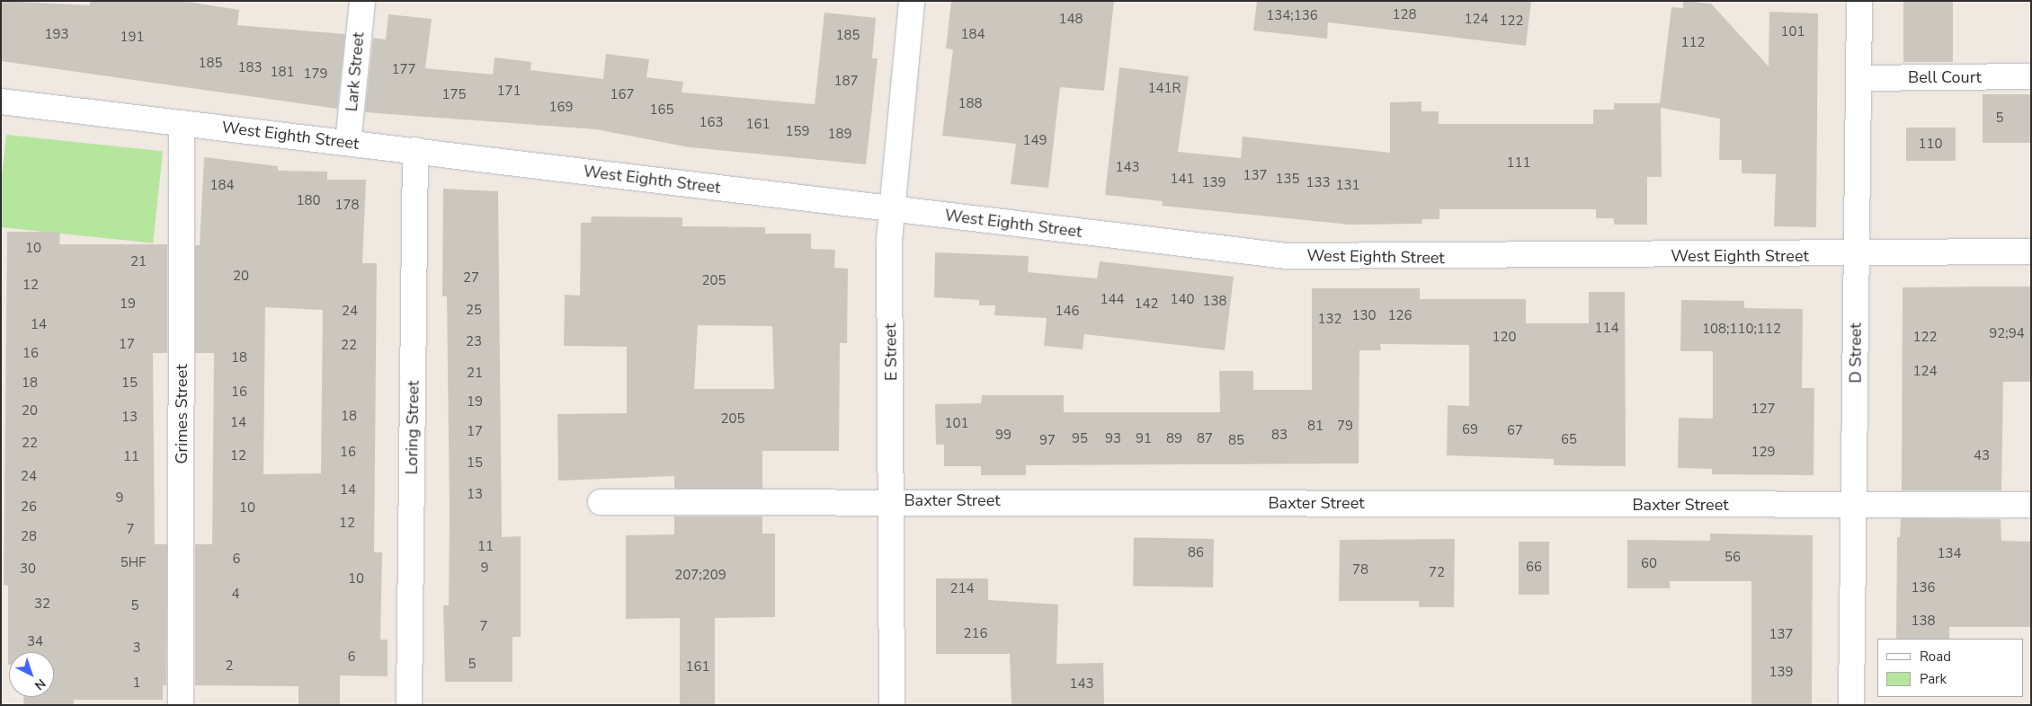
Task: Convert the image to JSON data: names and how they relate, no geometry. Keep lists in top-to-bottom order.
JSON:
{
  "streets": {
    "street": [
      "Lark Street",
      "Bell Court",
      "West Eighth Street",
      "E Street",
      "D Street",
      "Grimes Street",
      "Loring Street",
      "Baxter Street"
    ]
  },
  "crossings": [
    ["Lark Street", "West Eighth Street"],
    ["Bell Court", "D Street"],
    ["West Eighth Street", "E Street"],
    ["West Eighth Street", "D Street"],
    ["West Eighth Street", "Grimes Street"],
    ["West Eighth Street", "Loring Street"],
    ["E Street", "Baxter Street"],
    ["D Street", "Baxter Street"]
  ],
  "house_numbers": [
    "128",
    "134;136",
    "148",
    "124",
    "122",
    "101",
    "193",
    "184",
    "185",
    "191",
    "112",
    "185",
    "183",
    "177",
    "181",
    "179",
    "187",
    "141R",
    "171",
    "175",
    "167",
    "188",
    "169",
    "165",
    "5",
    "163",
    "161",
    "159",
    "189",
    "149",
    "110",
    "111",
    "143",
    "137",
    "141",
    "135",
    "139",
    "133",
    "184",
    "131",
    "180",
    "178",
    "10",
    "21",
    "20",
    "27",
    "205",
    "12",
    "144",
    "140",
    "138",
    "19",
    "142",
    "25",
    "24",
    "146",
    "130",
    "126",
    "132",
    "14",
    "114",
    "108;110;112",
    "92;94",
    "120",
    "122",
    "23",
    "17",
    "22",
    "16",
    "18",
    "124",
    "21",
    "18",
    "15",
    "16",
    "19",
    "127",
    "20",
    "18",
    "13",
    "205",
    "14",
    "101",
    "81",
    "79",
    "69",
    "67",
    "17",
    "99",
    "83",
    "95",
    "93",
    "91",
    "89",
    "87",
    "65",
    "97",
    "85",
    "22",
    "16",
    "129",
    "12",
    "43",
    "11",
    "15",
    "24",
    "14",
    "13",
    "9",
    "26",
    "10",
    "12",
    "7",
    "28",
    "11",
    "86",
    "134",
    "56",
    "6",
    "5HF",
    "60",
    "66",
    "9",
    "30",
    "78",
    "72",
    "207;209",
    "10",
    "136",
    "214",
    "4",
    "32",
    "5",
    "138",
    "7",
    "216",
    "137",
    "34",
    "3",
    "6",
    "5",
    "2",
    "161",
    "139",
    "1",
    "143"
  ],
  "legend": ["Road", "Park"],
  "north": "bottom right"
}
